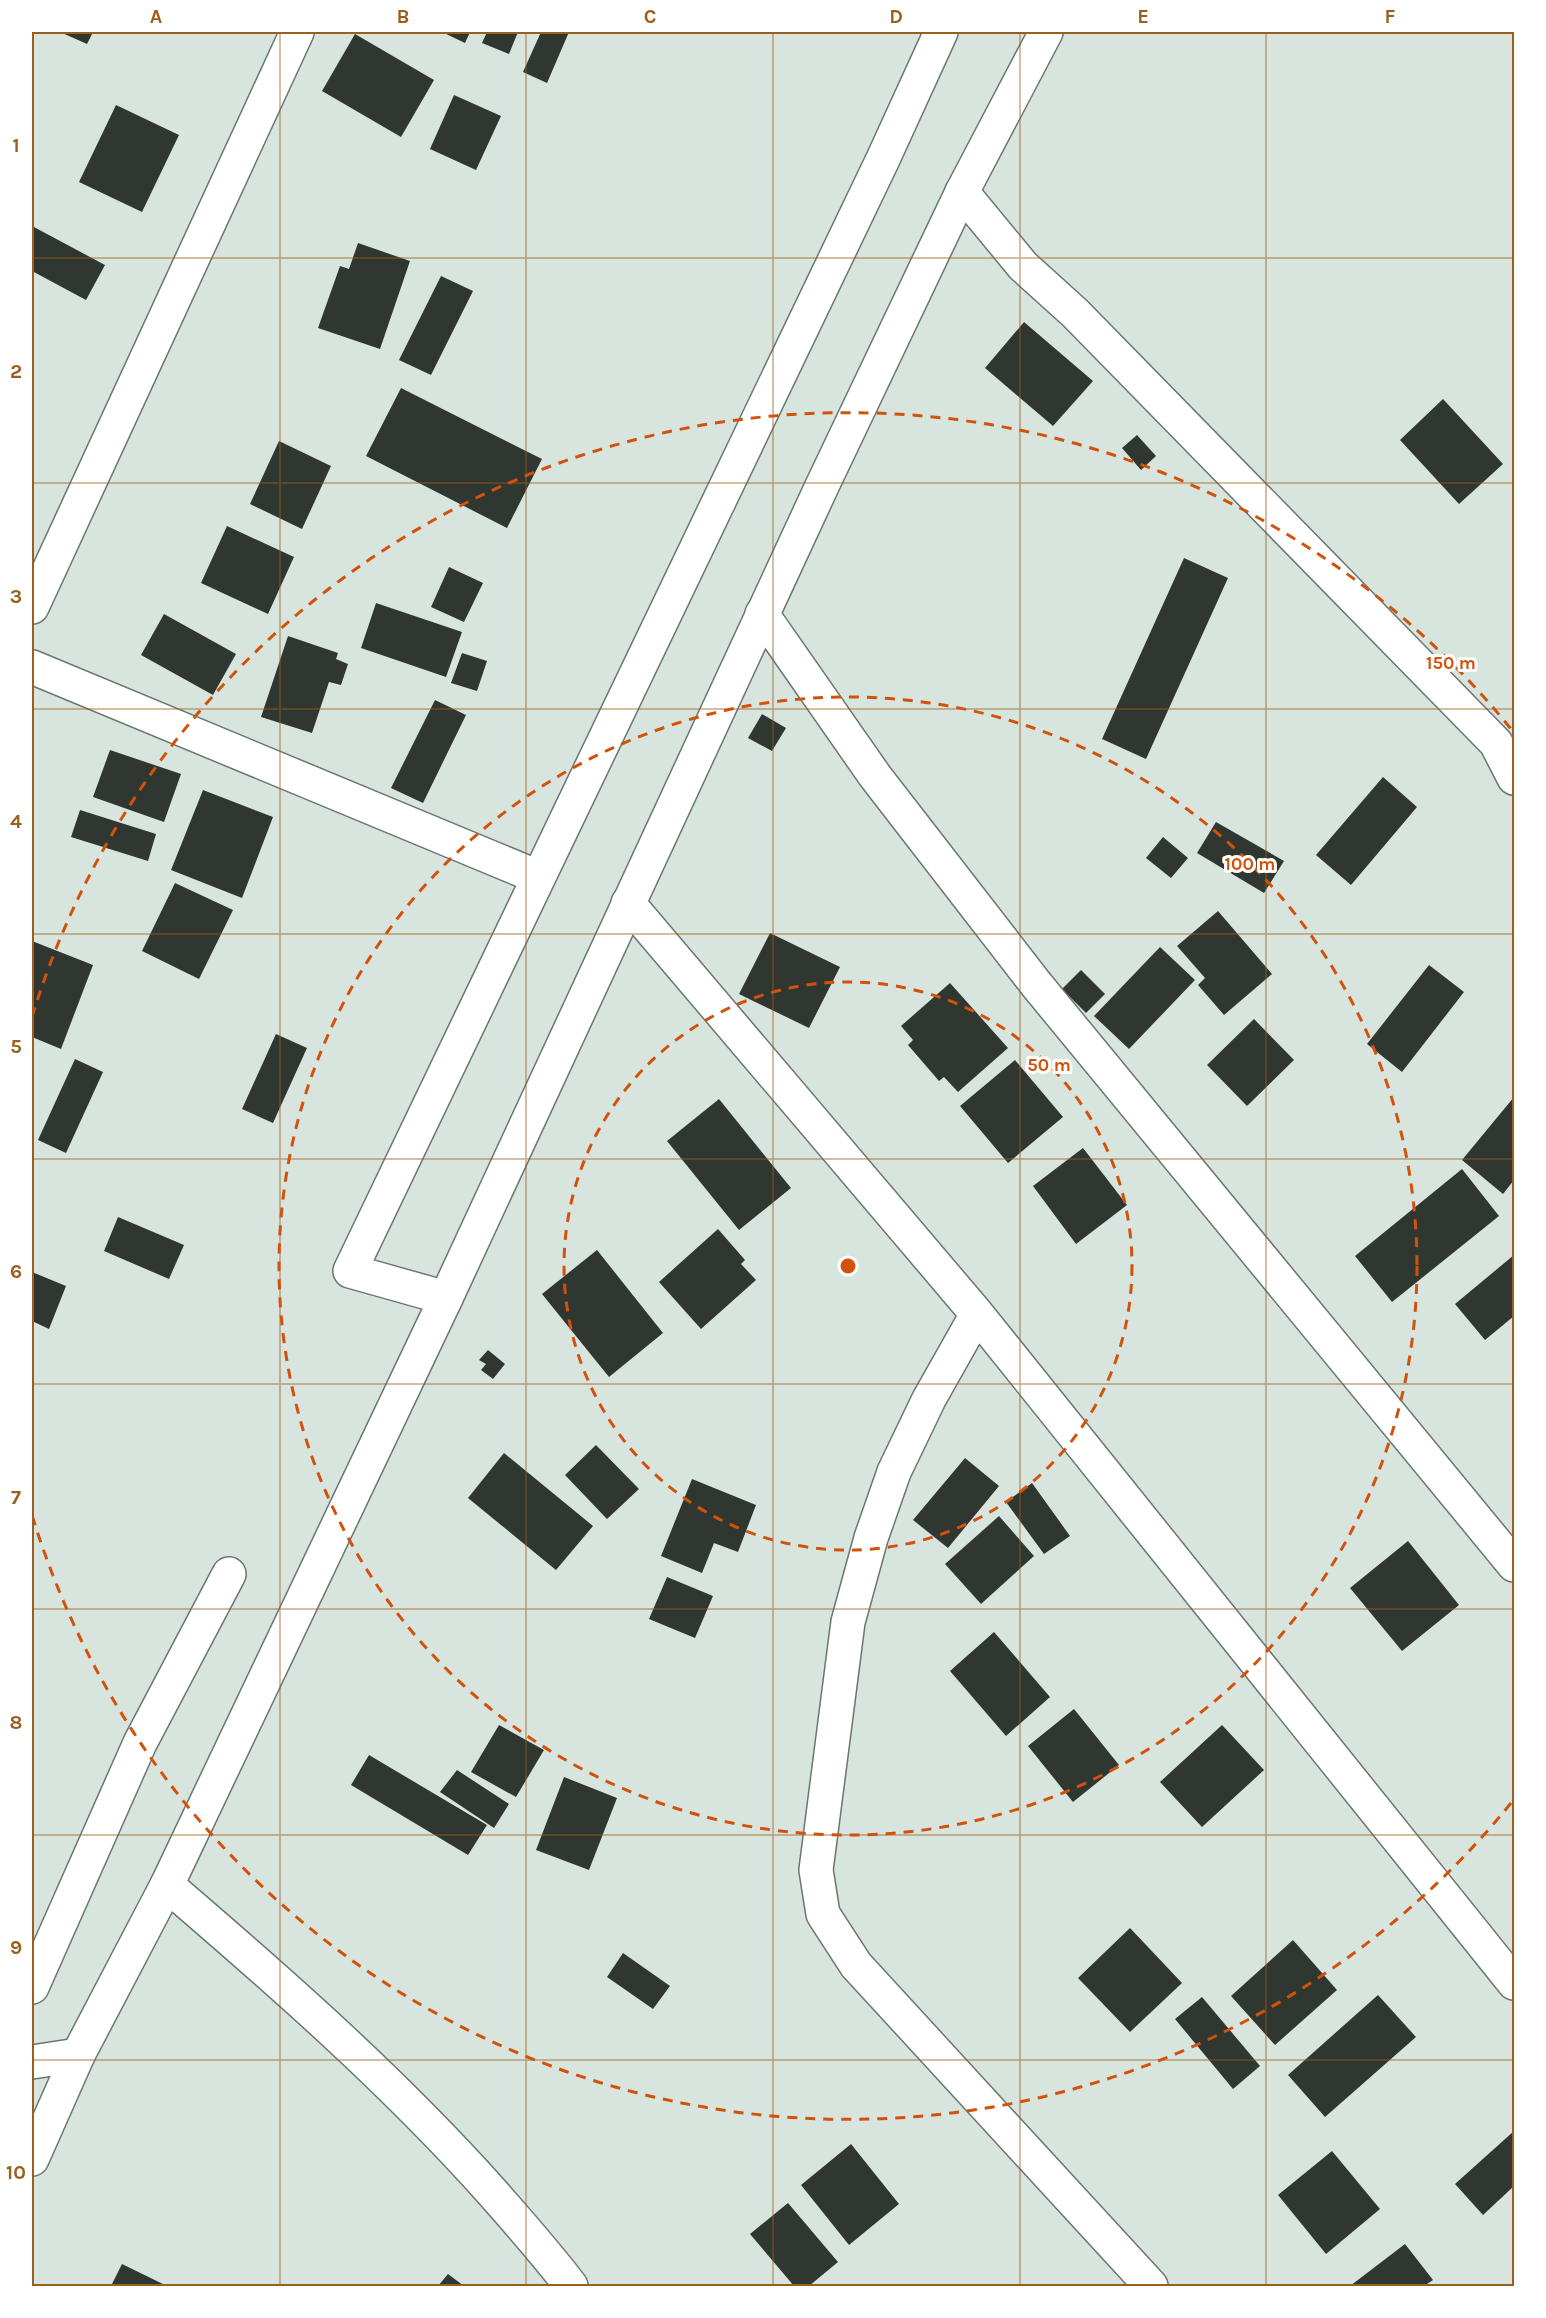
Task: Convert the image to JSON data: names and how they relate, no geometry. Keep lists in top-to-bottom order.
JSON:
{
  "grid": {
    "columns": [
      "A",
      "B",
      "C",
      "D",
      "E",
      "F"
    ],
    "rows": [
      "1",
      "2",
      "3",
      "4",
      "5",
      "6",
      "7",
      "8",
      "9",
      "10"
    ]
  },
  "rings": ["150 m", "100 m", "50 m"]
}
